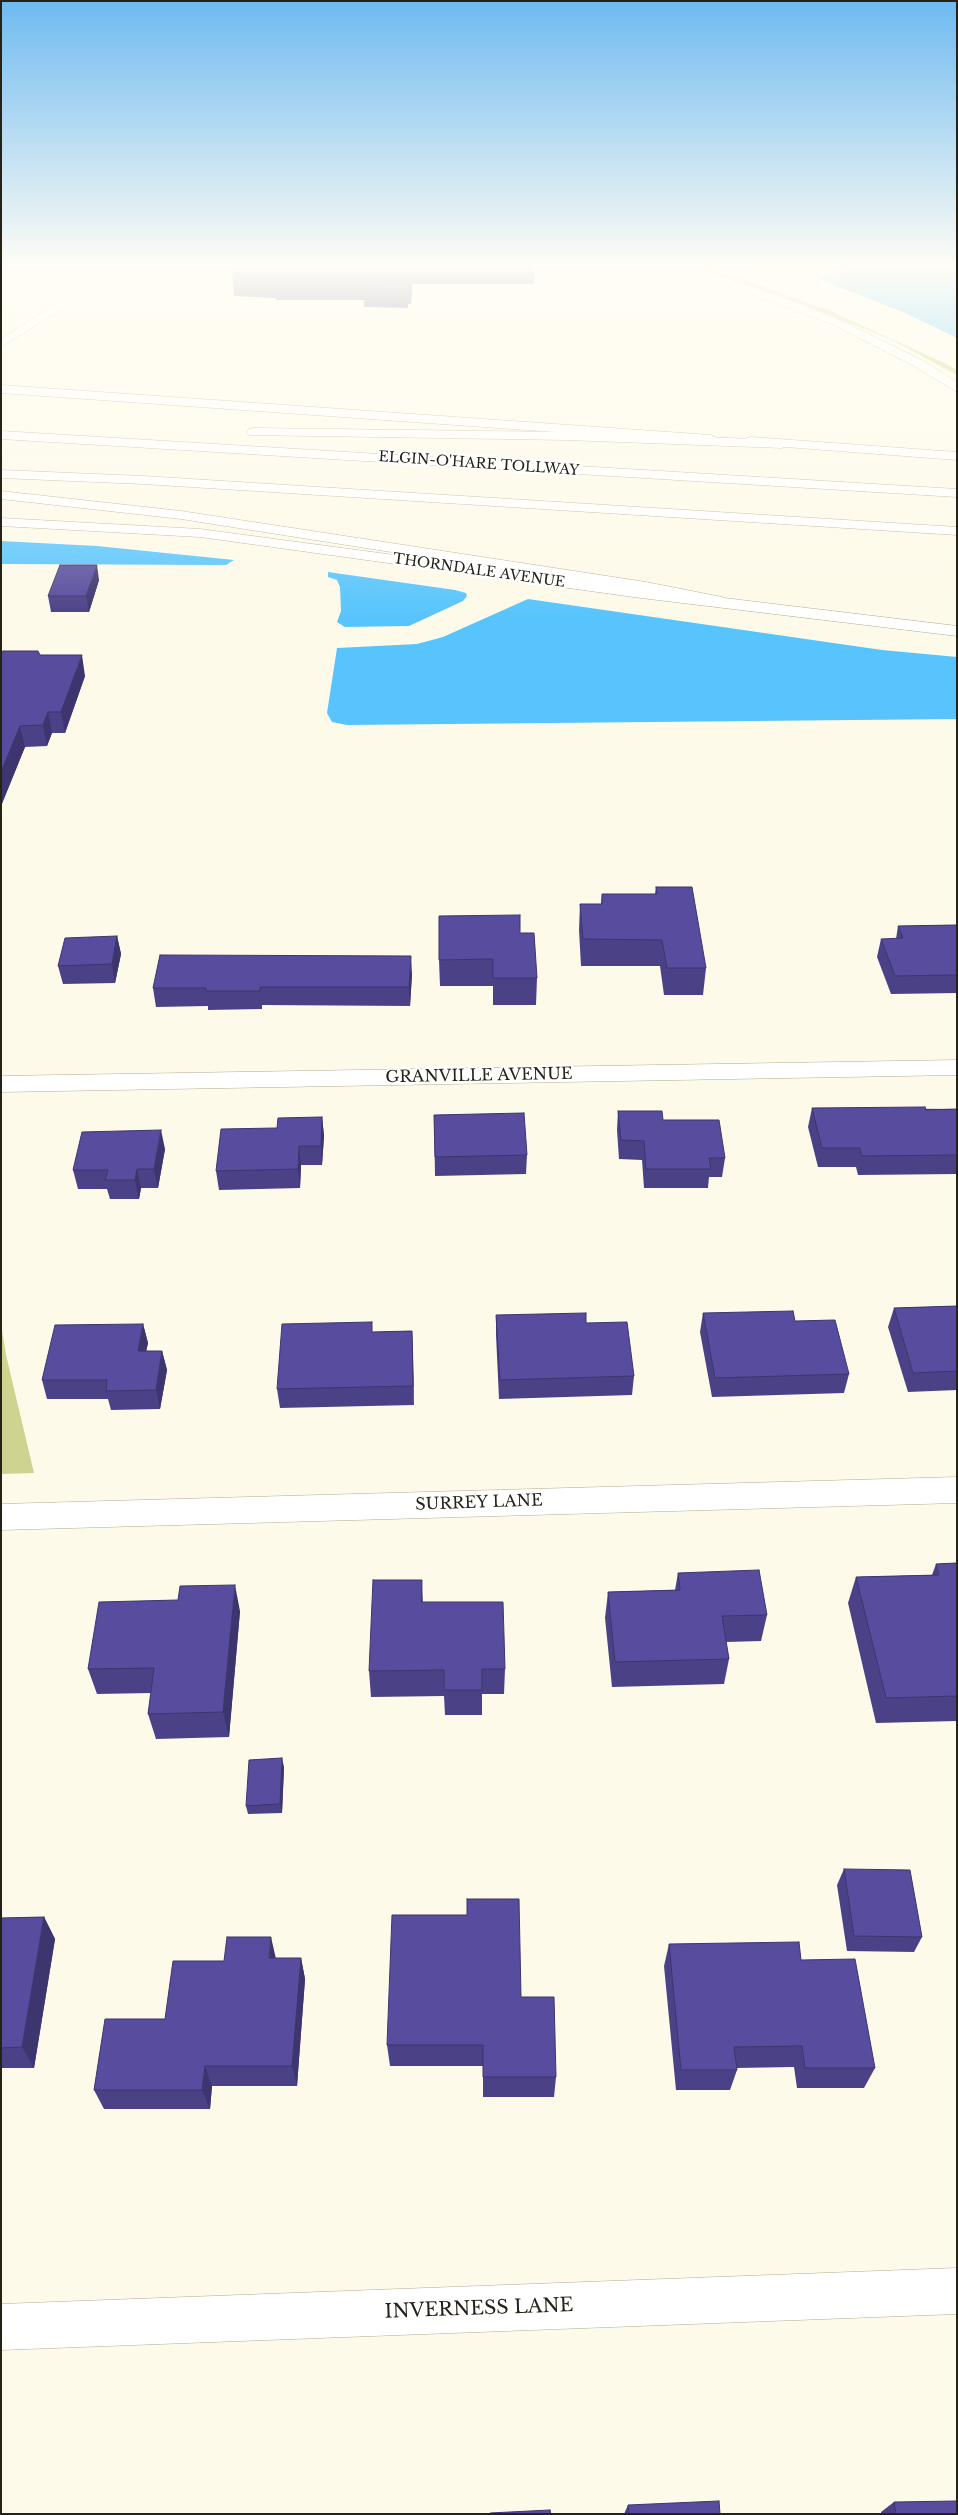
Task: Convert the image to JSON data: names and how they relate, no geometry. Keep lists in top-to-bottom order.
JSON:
{
  "streets": {
    "main road": [
      "ELGIN-O'HARE TOLLWAY",
      "THORNDALE AVENUE",
      "GRANVILLE AVENUE",
      "SURREY LANE",
      "INVERNESS LANE"
    ]
  }
}
